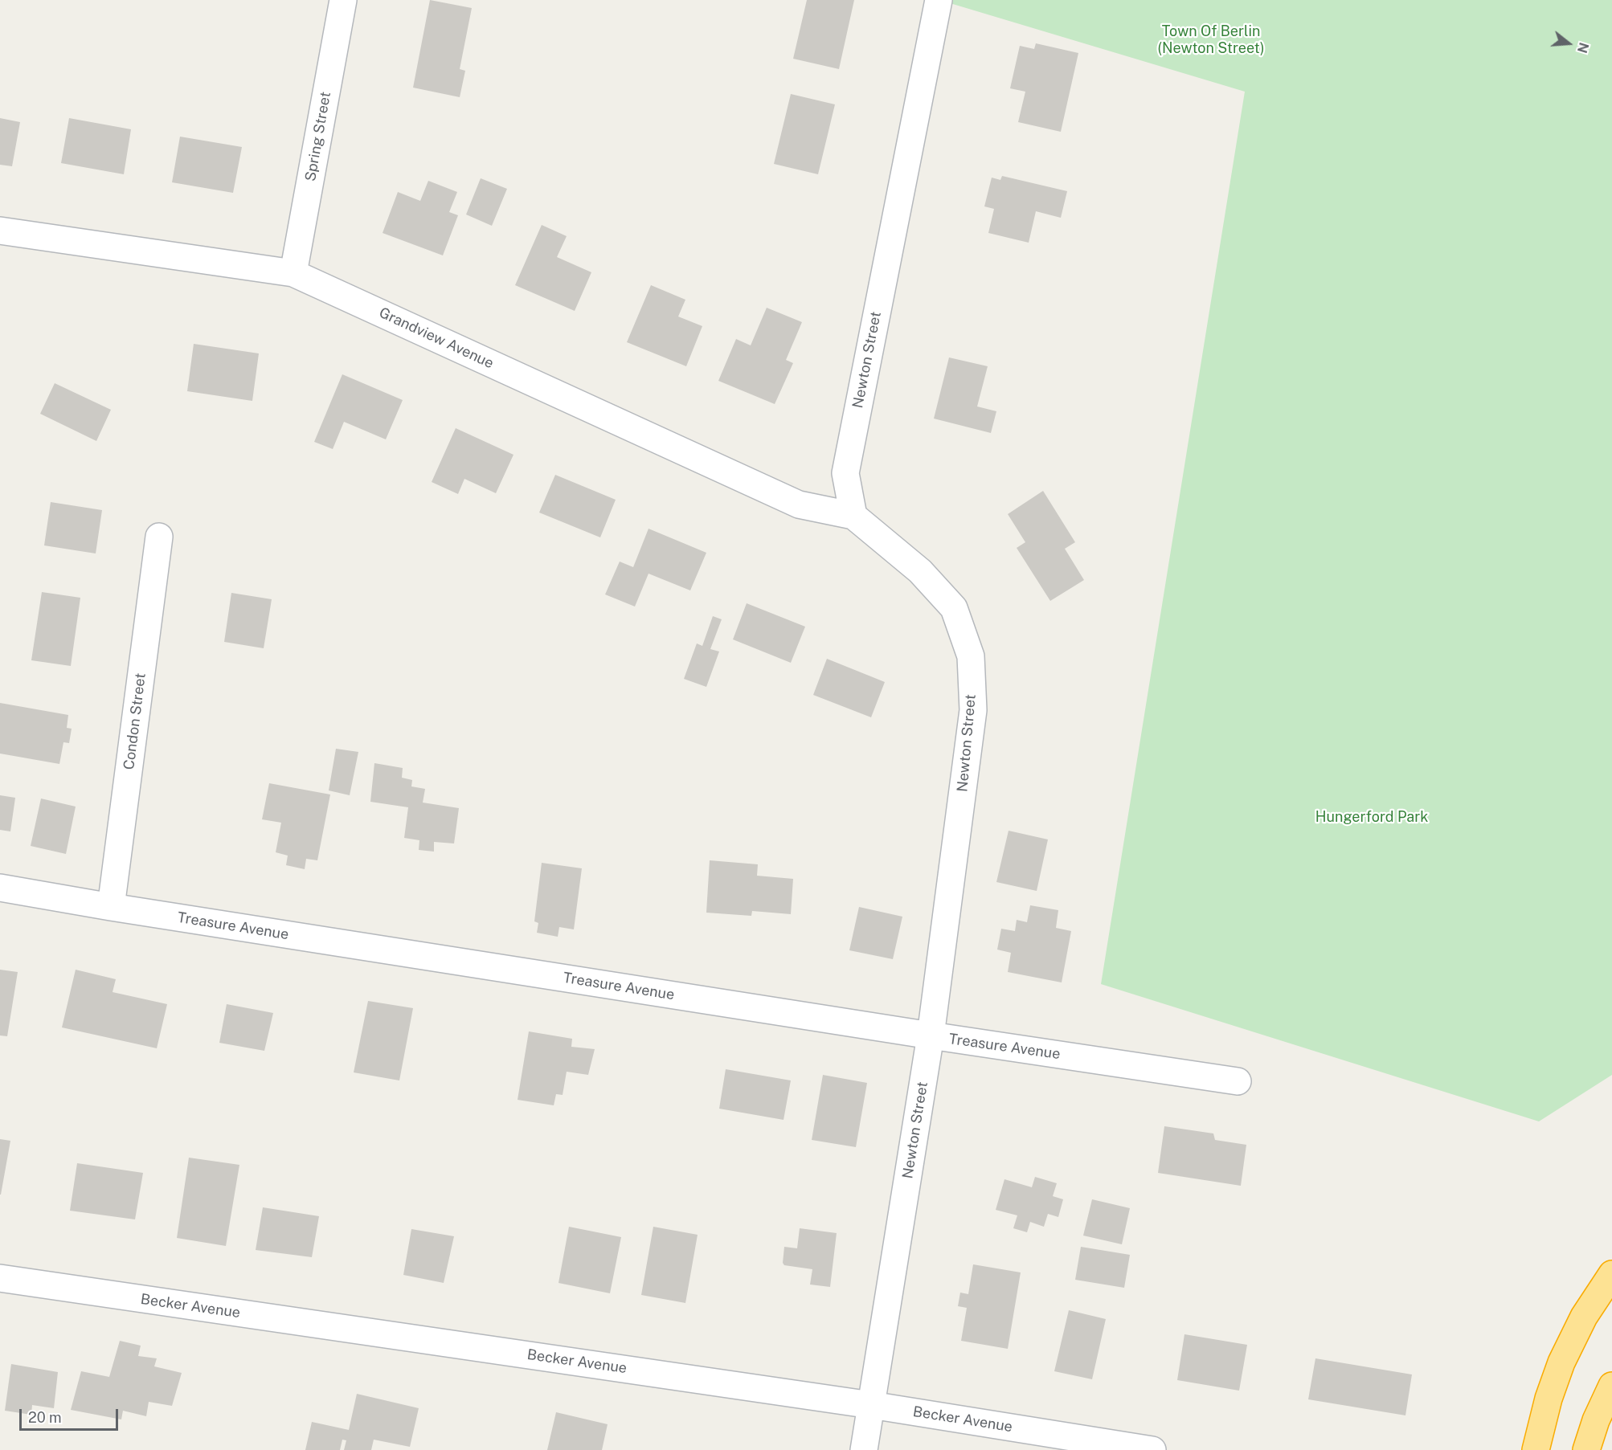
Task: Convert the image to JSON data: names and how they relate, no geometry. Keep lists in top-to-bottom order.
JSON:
{
  "streets": {
    "street": [
      "Spring Street",
      "Grandview Avenue",
      "Newton Street",
      "Condon Street",
      "Treasure Avenue",
      "Becker Avenue"
    ]
  },
  "crossings": [
    ["Spring Street", "Grandview Avenue"],
    ["Grandview Avenue", "Newton Street"],
    ["Newton Street", "Treasure Avenue"],
    ["Newton Street", "Becker Avenue"],
    ["Condon Street", "Treasure Avenue"]
  ],
  "parks": ["Town Of Berlin (Newton Street)", "Hungerford Park"],
  "scale_bar": "20 m",
  "north": "right"
}
